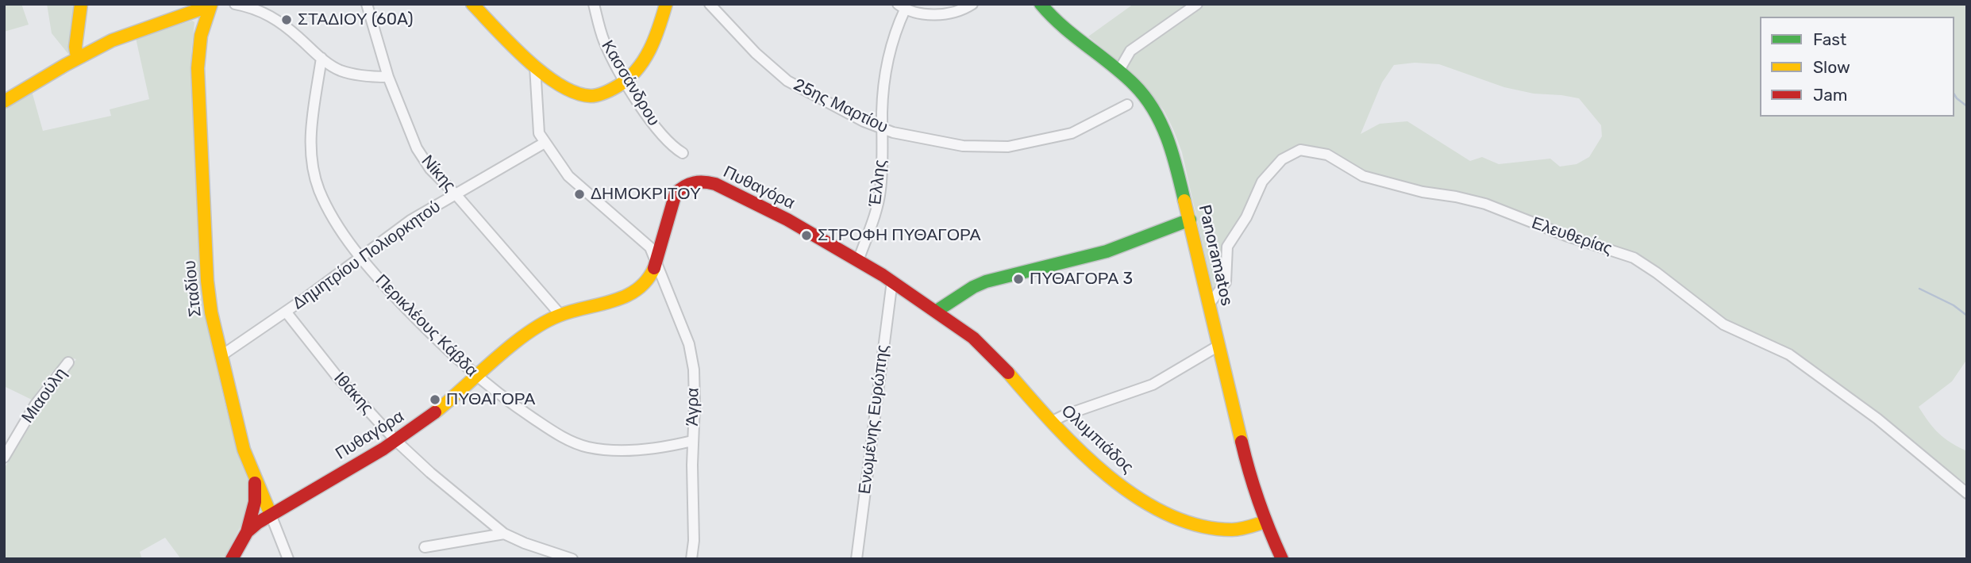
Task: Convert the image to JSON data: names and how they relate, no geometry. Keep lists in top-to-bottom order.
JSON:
{
  "streets": {
    "street": [
      "Κασσάνδρου",
      "25ης Μαρτίου",
      "Νίκης",
      "Έλλης",
      "Πυθαγόρα",
      "Ελευθερίας",
      "Δημητρίου Πολιορκητού",
      "Panoramatos",
      "Σταδίου",
      "Περικλέους Κάβδα",
      "Ιθάκης",
      "Μιαούλη",
      "Άγρα",
      "Ενωμένης Ευρώπης",
      "Ολυμπιάδος"
    ]
  },
  "crossings": [
    ["25ης Μαρτίου", "Έλλης"],
    ["Νίκης", "Πυθαγόρα"],
    ["Νίκης", "Δημητρίου Πολιορκητού"],
    ["Έλλης", "Πυθαγόρα"],
    ["Πυθαγόρα", "Σταδίου"],
    ["Πυθαγόρα", "Περικλέους Κάβδα"],
    ["Πυθαγόρα", "Ιθάκης"],
    ["Πυθαγόρα", "Άγρα"],
    ["Πυθαγόρα", "Ενωμένης Ευρώπης"],
    ["Πυθαγόρα", "Ολυμπιάδος"],
    ["Ελευθερίας", "Panoramatos"],
    ["Δημητρίου Πολιορκητού", "Σταδίου"],
    ["Δημητρίου Πολιορκητού", "Περικλέους Κάβδα"],
    ["Δημητρίου Πολιορκητού", "Ιθάκης"],
    ["Δημητρίου Πολιορκητού", "Άγρα"],
    ["Panoramatos", "Ολυμπιάδος"],
    ["Περικλέους Κάβδα", "Άγρα"]
  ],
  "places": [
    "ΣΤΑΔΙΟΥ (60A)",
    "ΔΗΜΟΚΡΙΤΟΥ",
    "ΣΤΡΟΦΗ ΠΥΘΑΓΟΡΑ",
    "ΠΥΘΑΓΟΡΑ 3",
    "ΠΥΘΑΓΟΡΑ"
  ],
  "legend": ["Fast", "Slow", "Jam"]
}
